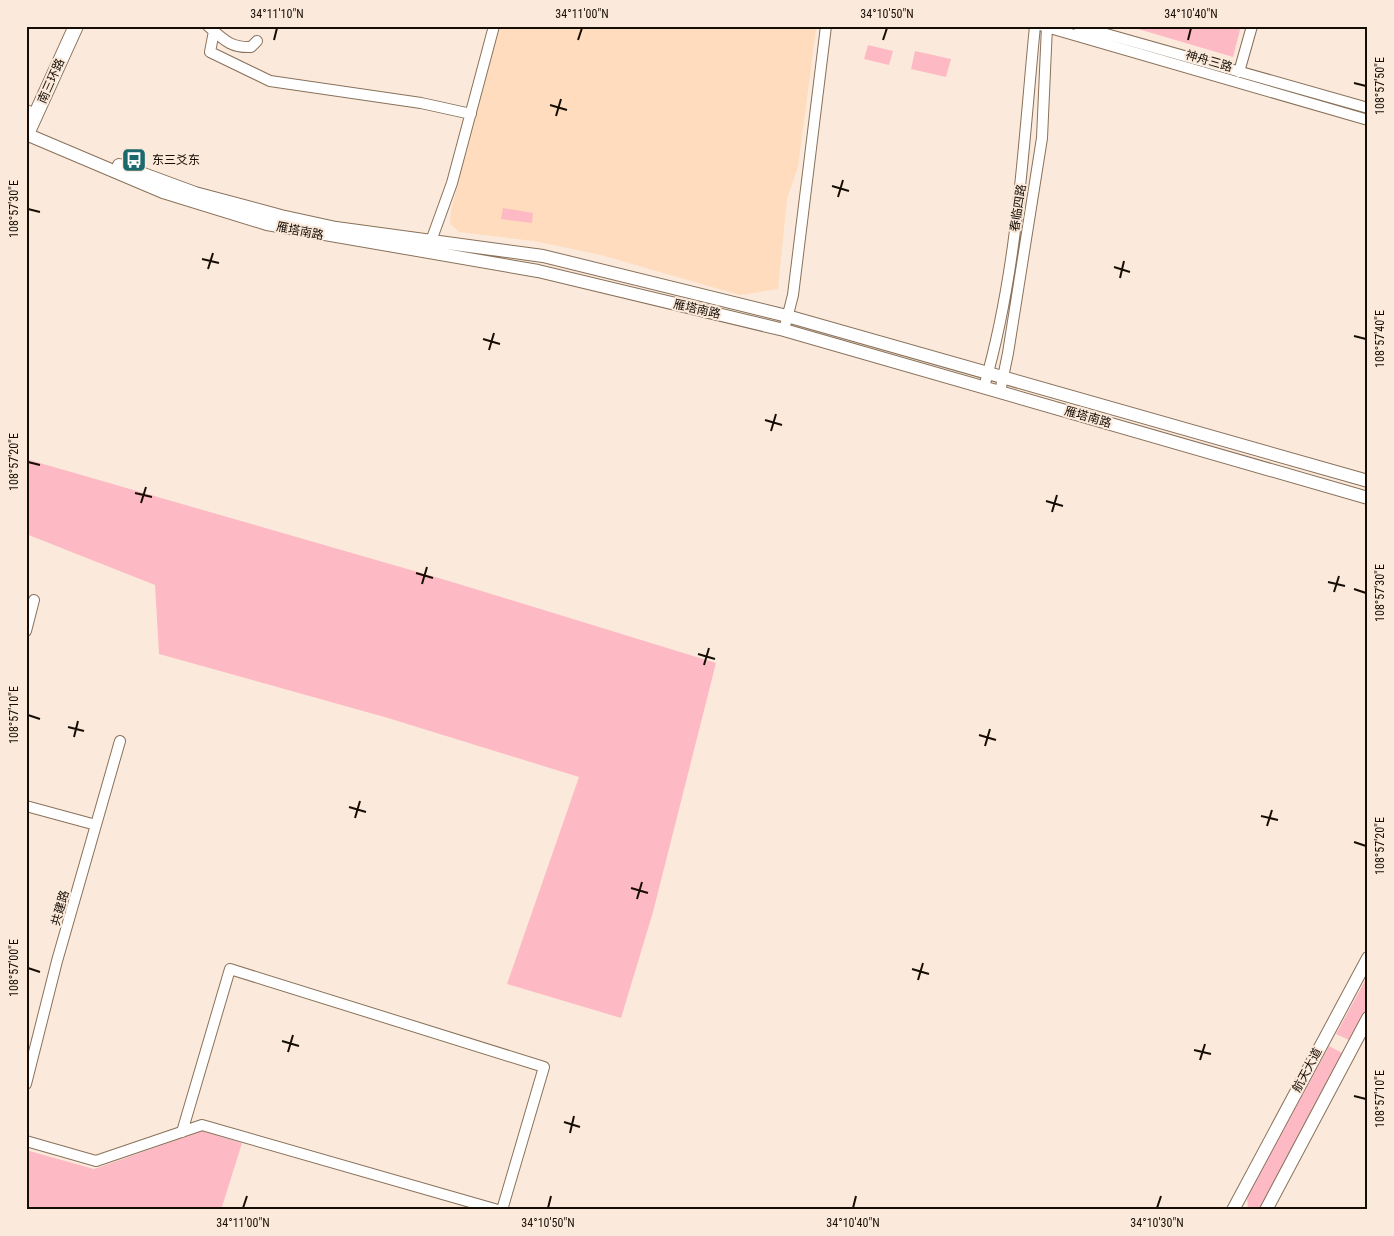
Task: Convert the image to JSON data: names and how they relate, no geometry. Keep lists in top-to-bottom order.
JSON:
{
  "streets": {
    "highway": ["南三环路"],
    "main road": ["雁塔南路", "航天大道"],
    "street": ["神舟三路", "春临四路", "共建路"]
  },
  "crossings": [
    ["神舟三路", "春临四路"],
    ["南三环路", "雁塔南路"],
    ["春临四路", "雁塔南路"]
  ],
  "places": {
    "bus stop": ["东三爻东"]
  },
  "coordinates": [
    "34°11'10\"N",
    "34°11'00\"N",
    "34°10'50\"N",
    "34°10'40\"N",
    "108°57'50\"E",
    "108°57'30\"E",
    "108°57'40\"E",
    "108°57'20\"E",
    "108°57'10\"E",
    "108°57'00\"E",
    "34°10'30\"N"
  ]
}
